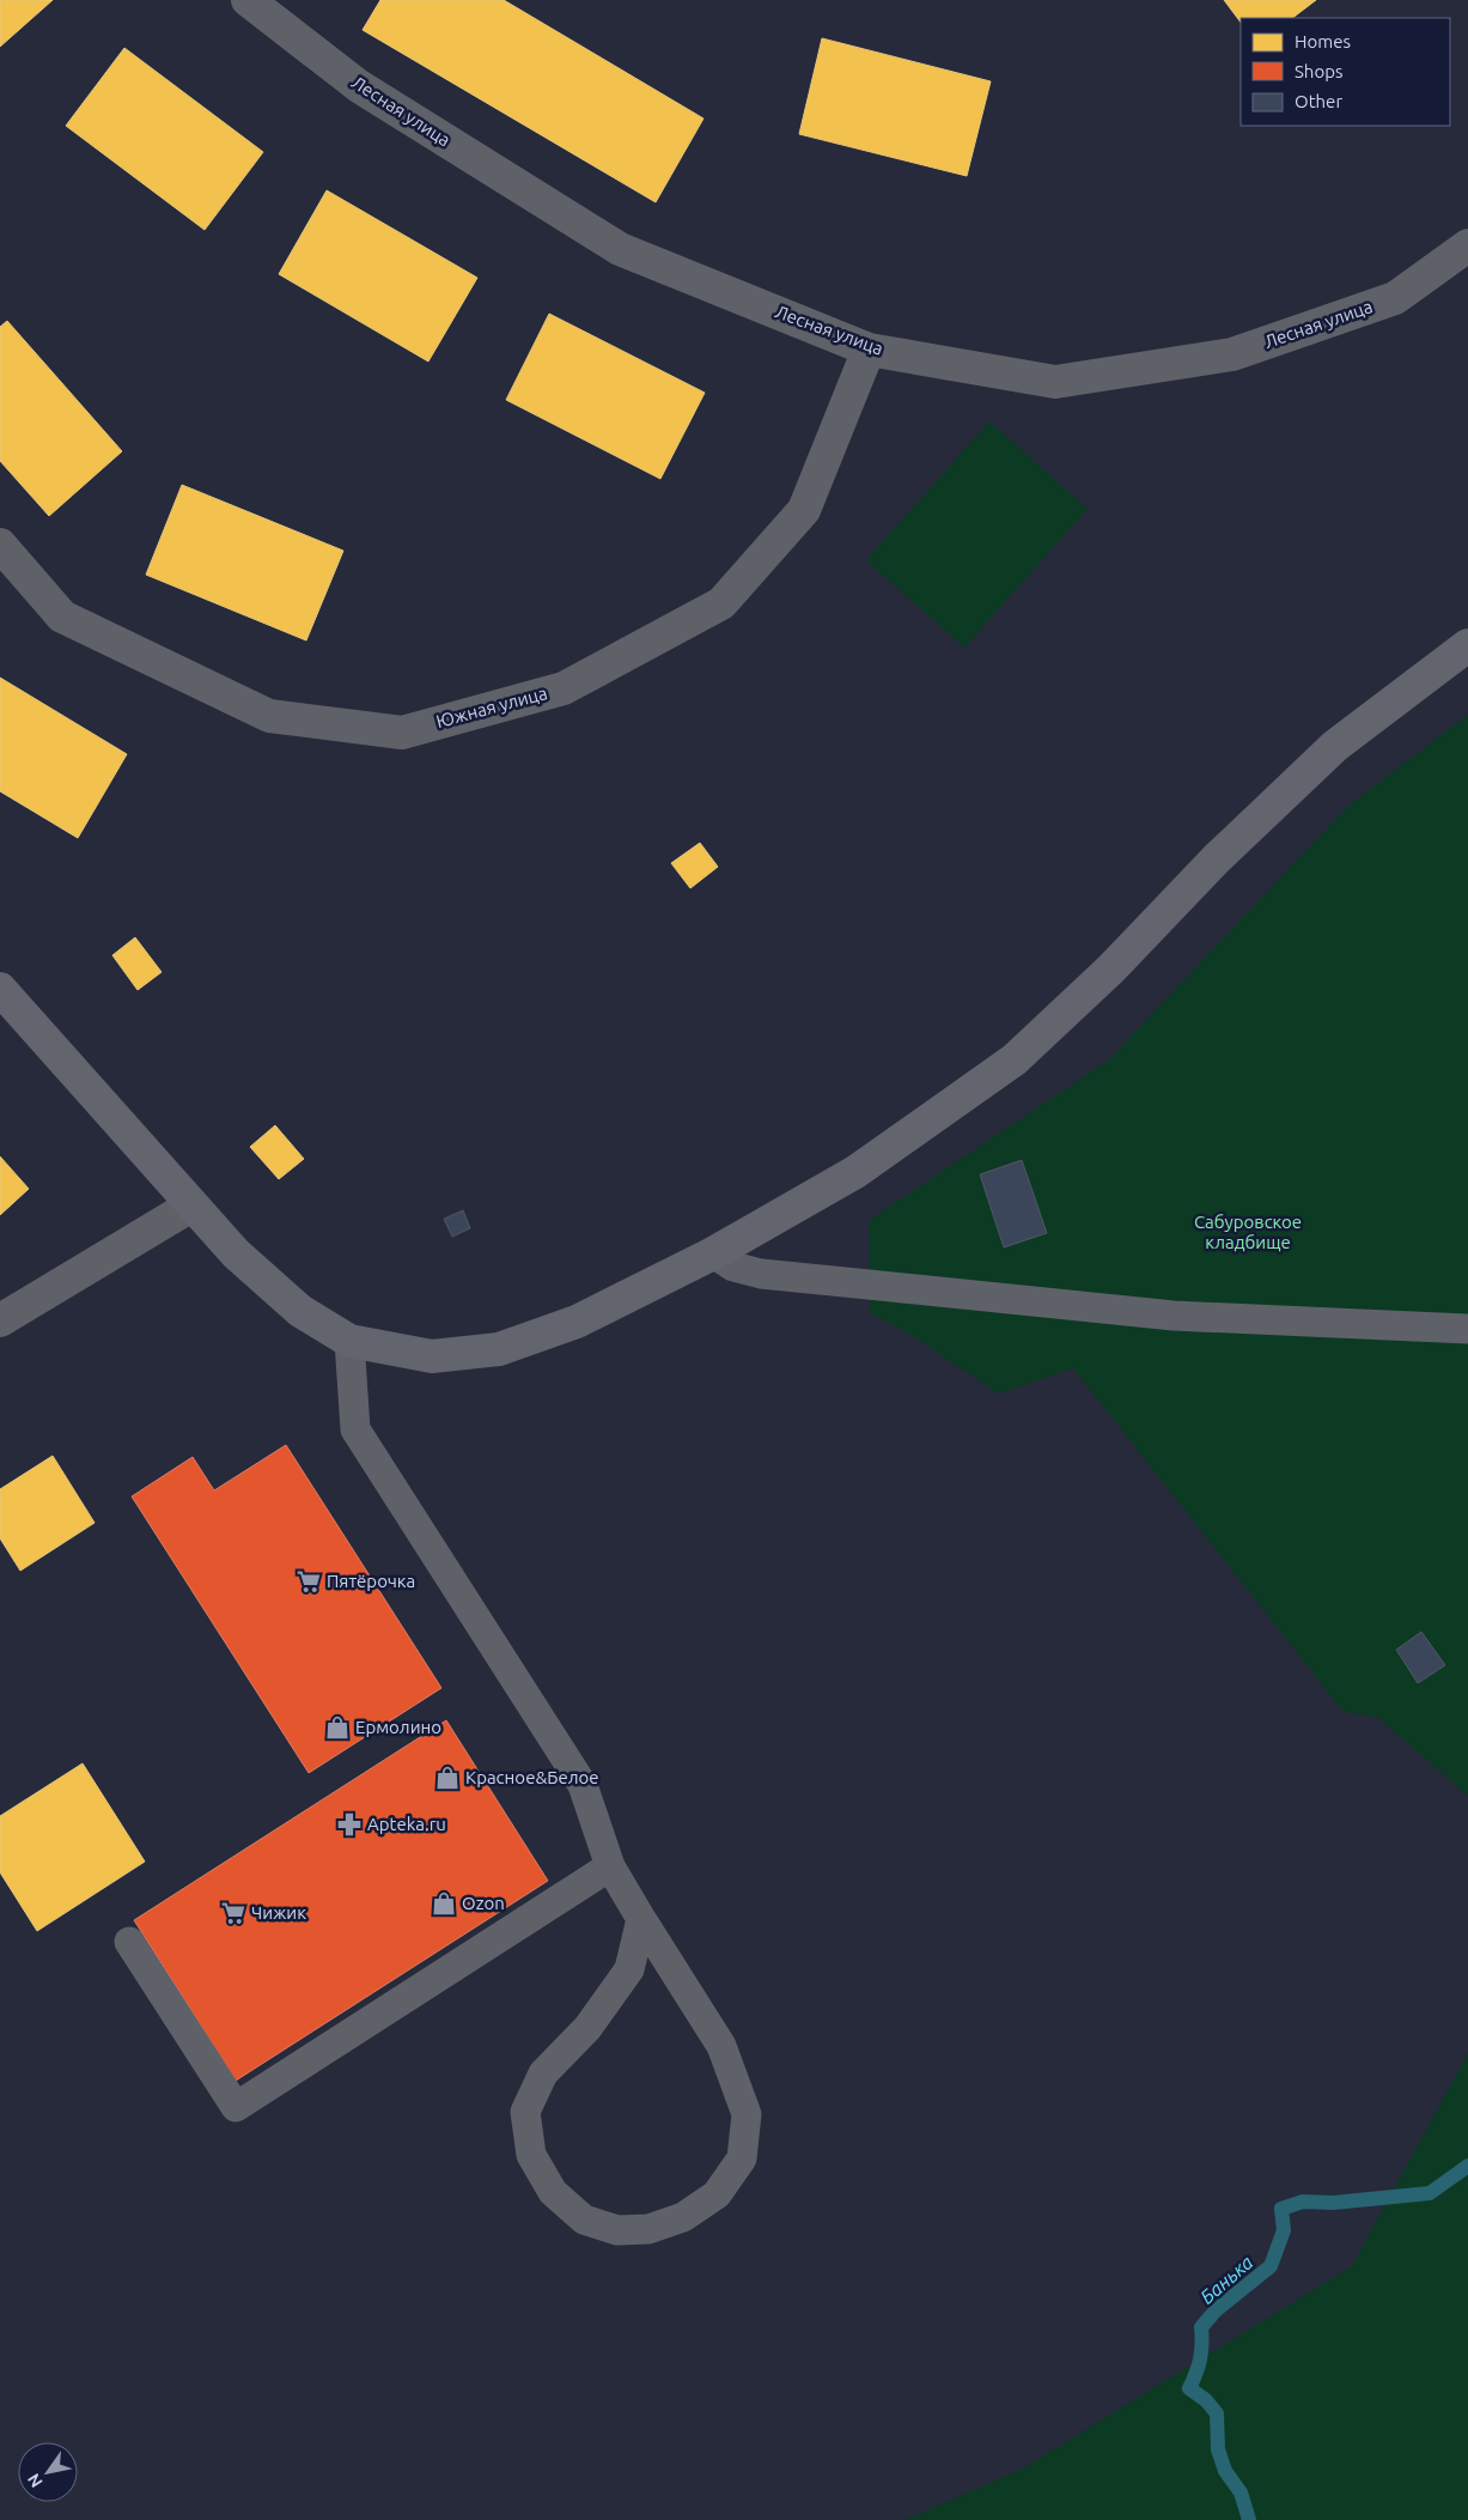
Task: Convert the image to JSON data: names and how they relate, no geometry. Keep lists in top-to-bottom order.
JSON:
{
  "streets": {
    "street": ["Лесная улица", "Южная улица"]
  },
  "crossings": [
    ["Лесная улица", "Южная улица"]
  ],
  "water": ["Банька"],
  "parks": ["Сабуровское кладбище"],
  "places": {
    "supermarket": ["Пятёрочка", "Чижик"],
    "shop": ["Ермолино", "Красное&Белое", "Ozon"],
    "pharmacy": ["Apteka.ru"]
  },
  "legend": ["Homes", "Shops", "Other"],
  "north": "bottom left"
}
